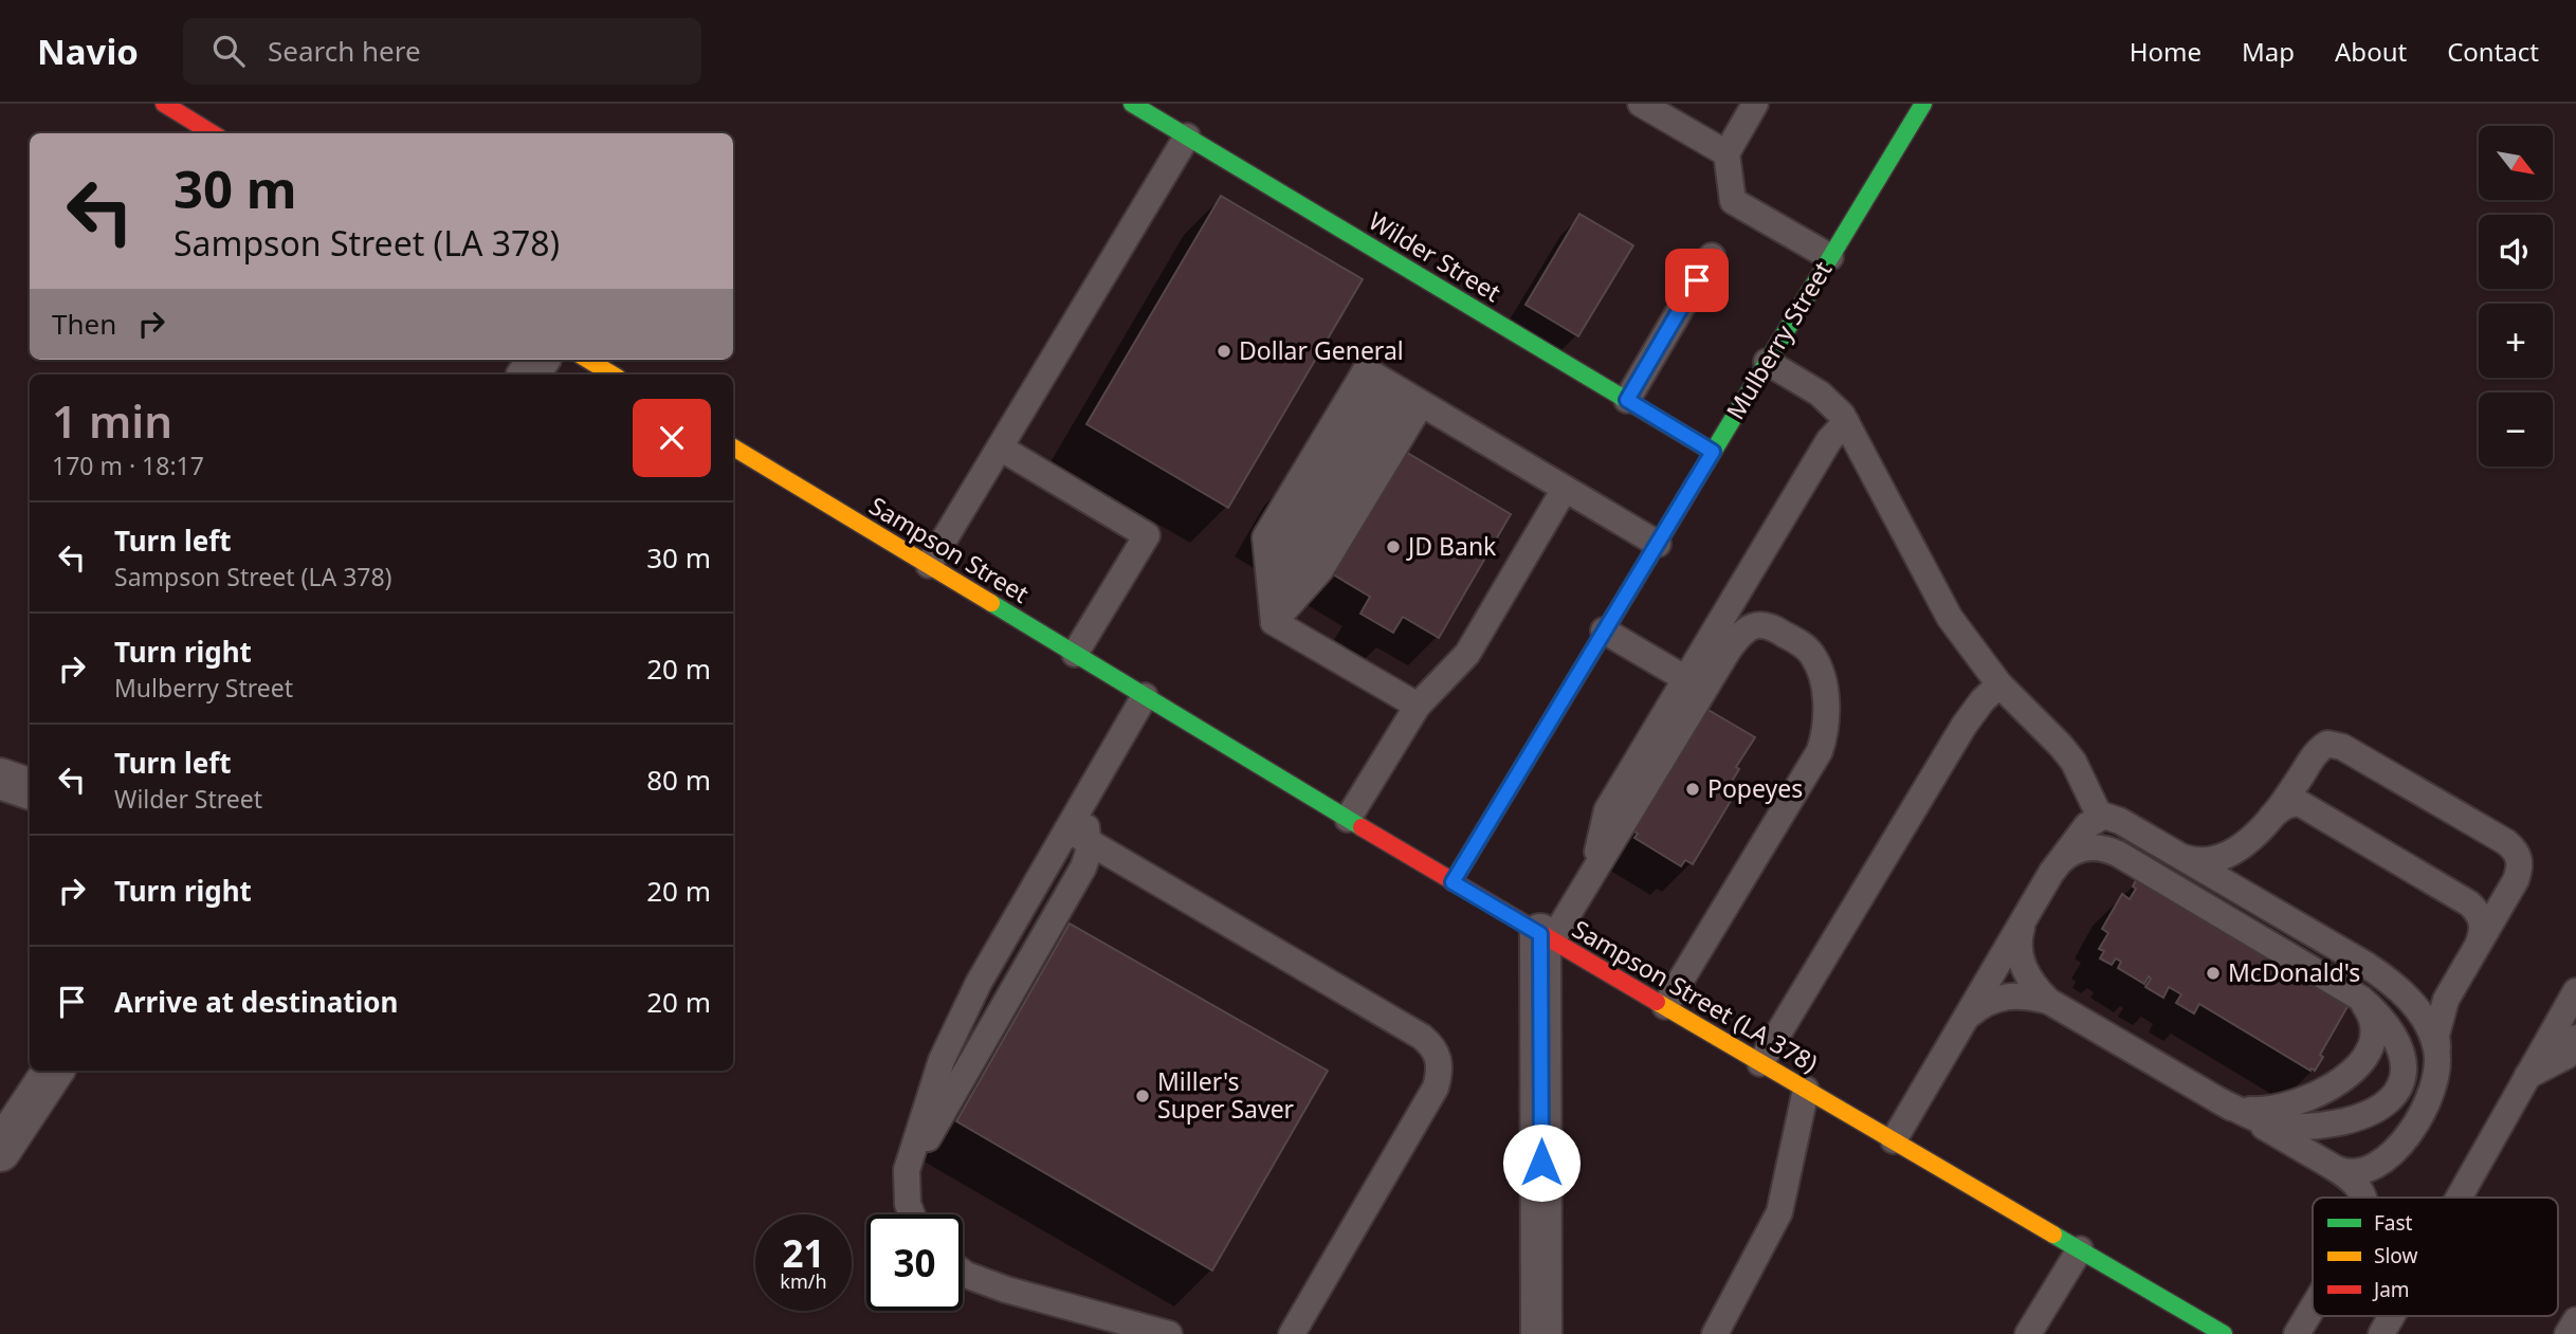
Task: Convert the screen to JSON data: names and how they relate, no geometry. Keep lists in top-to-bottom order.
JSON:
{
  "streets": {
    "main road": [
      "Wilder Street",
      "Mulberry Street",
      "Sampson Street",
      "Sampson Street (LA 378)"
    ]
  },
  "crossings": [
    ["Wilder Street", "Mulberry Street"],
    ["Mulberry Street", "Sampson Street (LA 378)"],
    ["Sampson Street", "Sampson Street (LA 378)"]
  ],
  "places": [
    "Dollar General",
    "JD Bank",
    "Popeyes",
    "McDonald's",
    "Miller's Super Saver"
  ],
  "legend": ["Fast", "Slow", "Jam"],
  "north": "bottom right",
  "page": {
    "header": "Navio",
    "search": "Search here",
    "nav": [
      "Home",
      "Map",
      "About",
      "Contact"
    ],
    "map_buttons": ["+", "−"],
    "turn": ["30 m", "Sampson Street (LA 378)"],
    "then": "Then",
    "heading": ["1 min", "170 m · 18:17"],
    "list": [
      {
        "name": "Turn left",
        "note": "Sampson Street (LA 378)",
        "value": "30 m"
      },
      {
        "name": "Turn right",
        "note": "Mulberry Street",
        "value": "20 m"
      },
      {
        "name": "Turn left",
        "note": "Wilder Street",
        "value": "80 m"
      },
      {
        "name": "Turn right",
        "value": "20 m"
      },
      {
        "name": "Arrive at destination",
        "value": "20 m"
      }
    ],
    "speed": "21 km/h",
    "limit": "30"
  }
}
